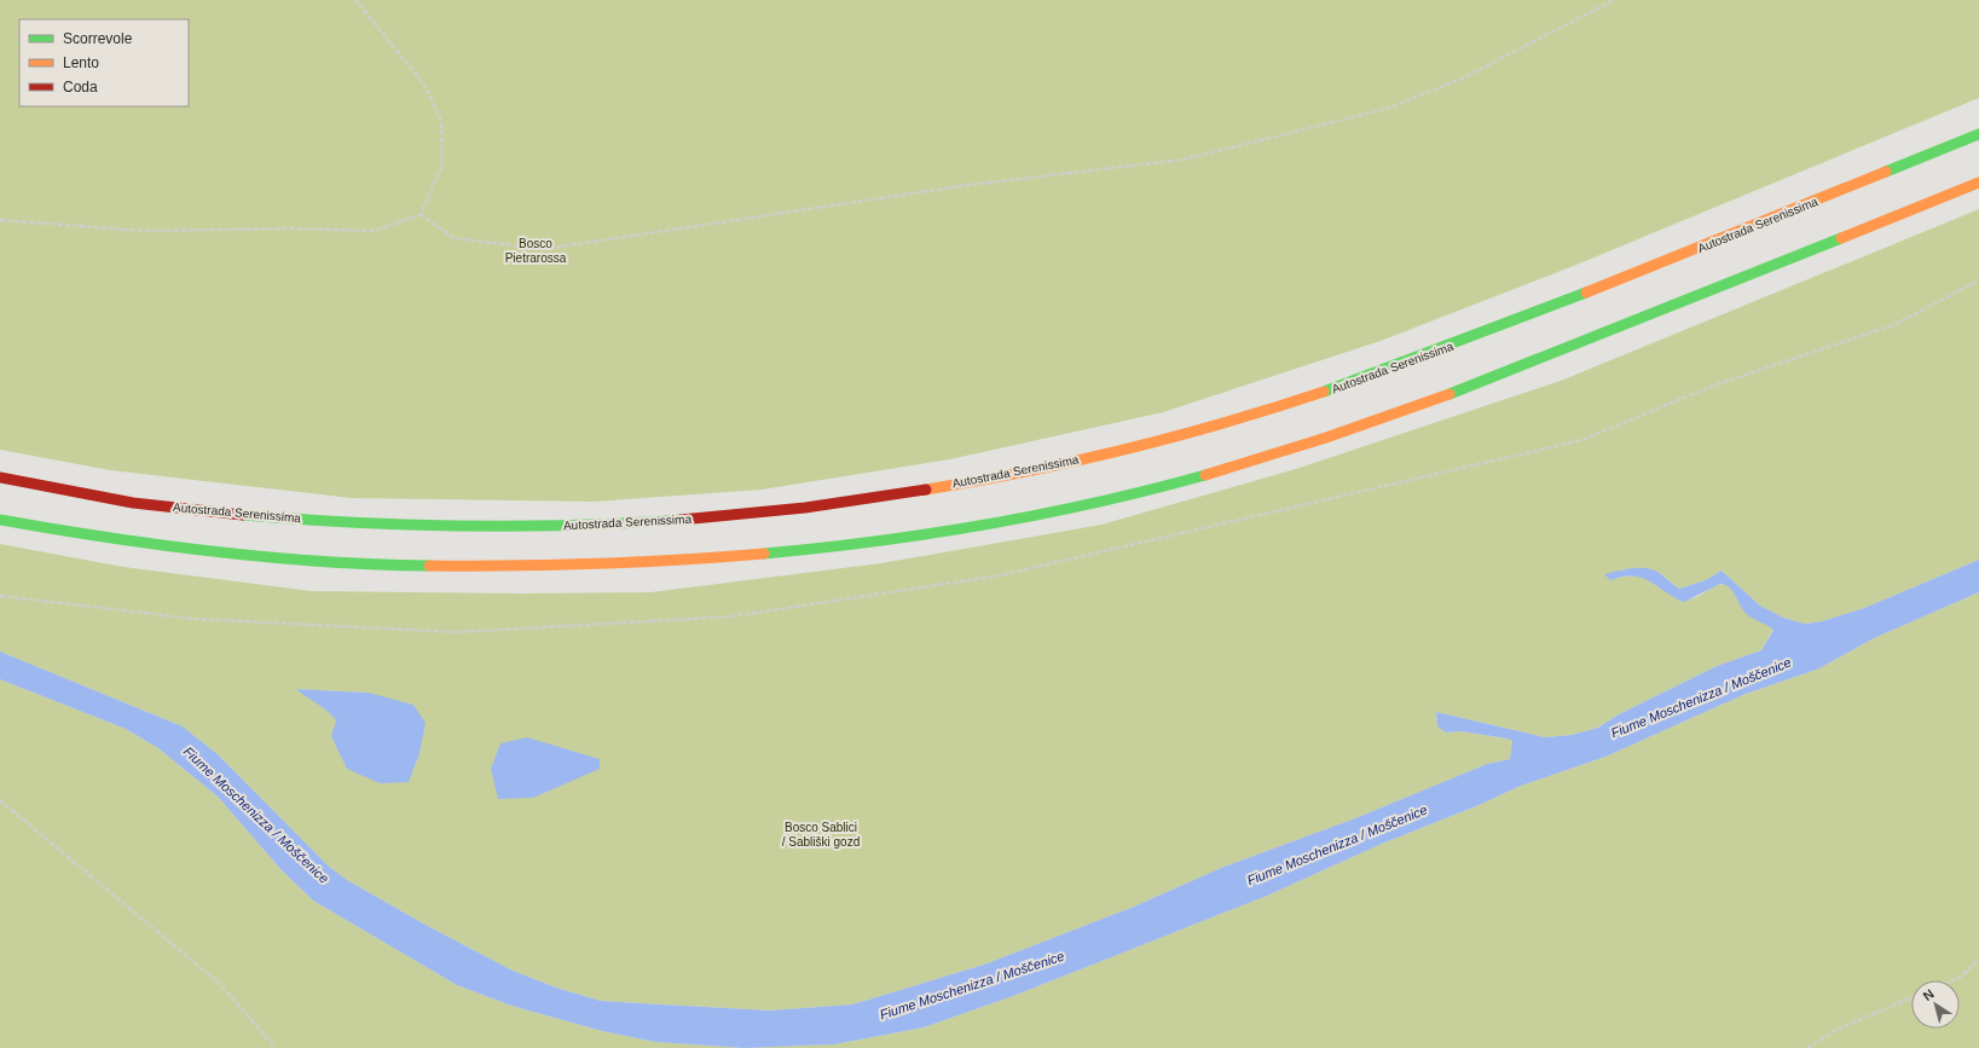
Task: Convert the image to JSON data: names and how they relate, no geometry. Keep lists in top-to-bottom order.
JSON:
{
  "streets": {
    "highway": ["Autostrada Serenissima"]
  },
  "water": ["Fiume Moschenizza / Moščenice"],
  "parks": ["Bosco Pietrarossa", "Bosco Sablici / Sabliški gozd"],
  "legend": ["Scorrevole", "Lento", "Coda"],
  "north": "top left"
}
